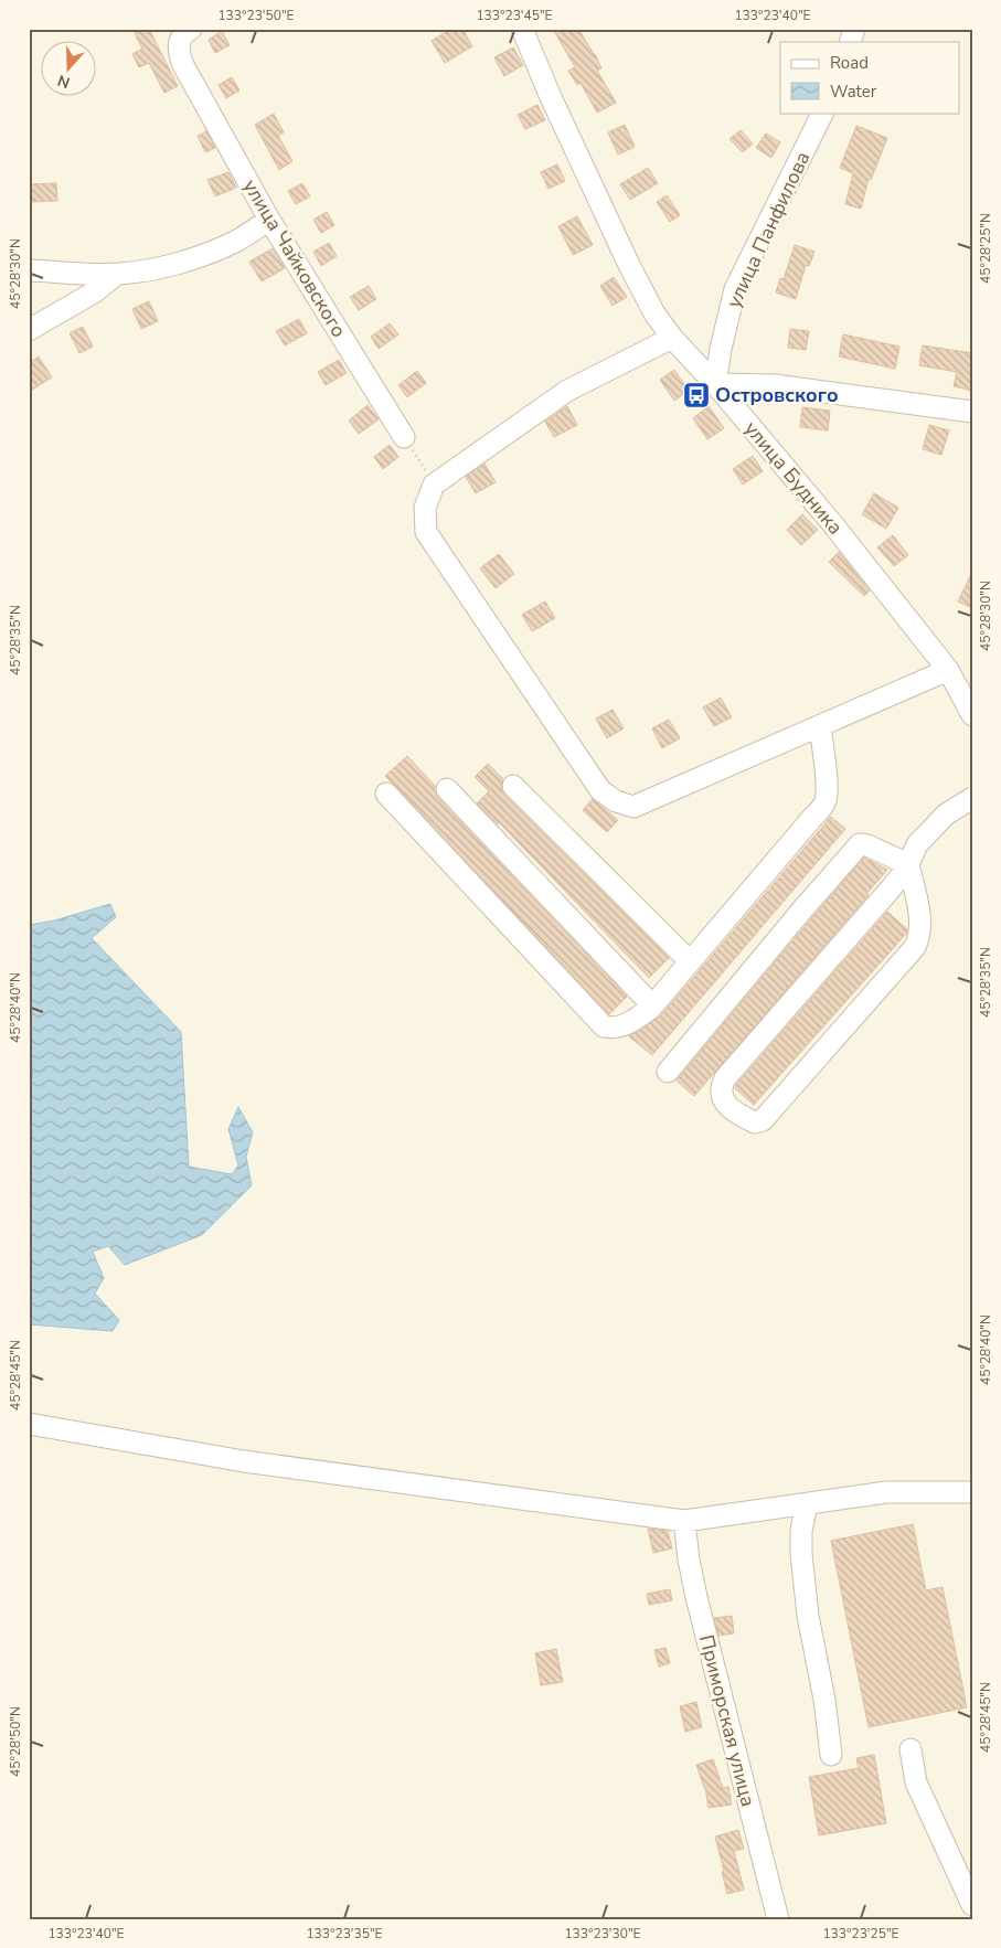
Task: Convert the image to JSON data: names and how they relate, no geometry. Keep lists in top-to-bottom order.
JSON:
{
  "streets": {
    "street": [
      "улица Панфилова",
      "улица Чайковского",
      "улица Будника",
      "Приморская улица"
    ]
  },
  "crossings": [
    ["улица Панфилова", "улица Будника"]
  ],
  "places": {
    "bus stop": ["Островского"]
  },
  "legend": ["Road", "Water"],
  "north": "bottom",
  "coordinates": [
    "133°23'50\"E",
    "133°23'45\"E",
    "133°23'40\"E",
    "45°28'25\"N",
    "45°28'30\"N",
    "45°28'35\"N",
    "45°28'40\"N",
    "45°28'45\"N",
    "45°28'50\"N",
    "133°23'35\"E",
    "133°23'30\"E",
    "133°23'25\"E"
  ]
}
